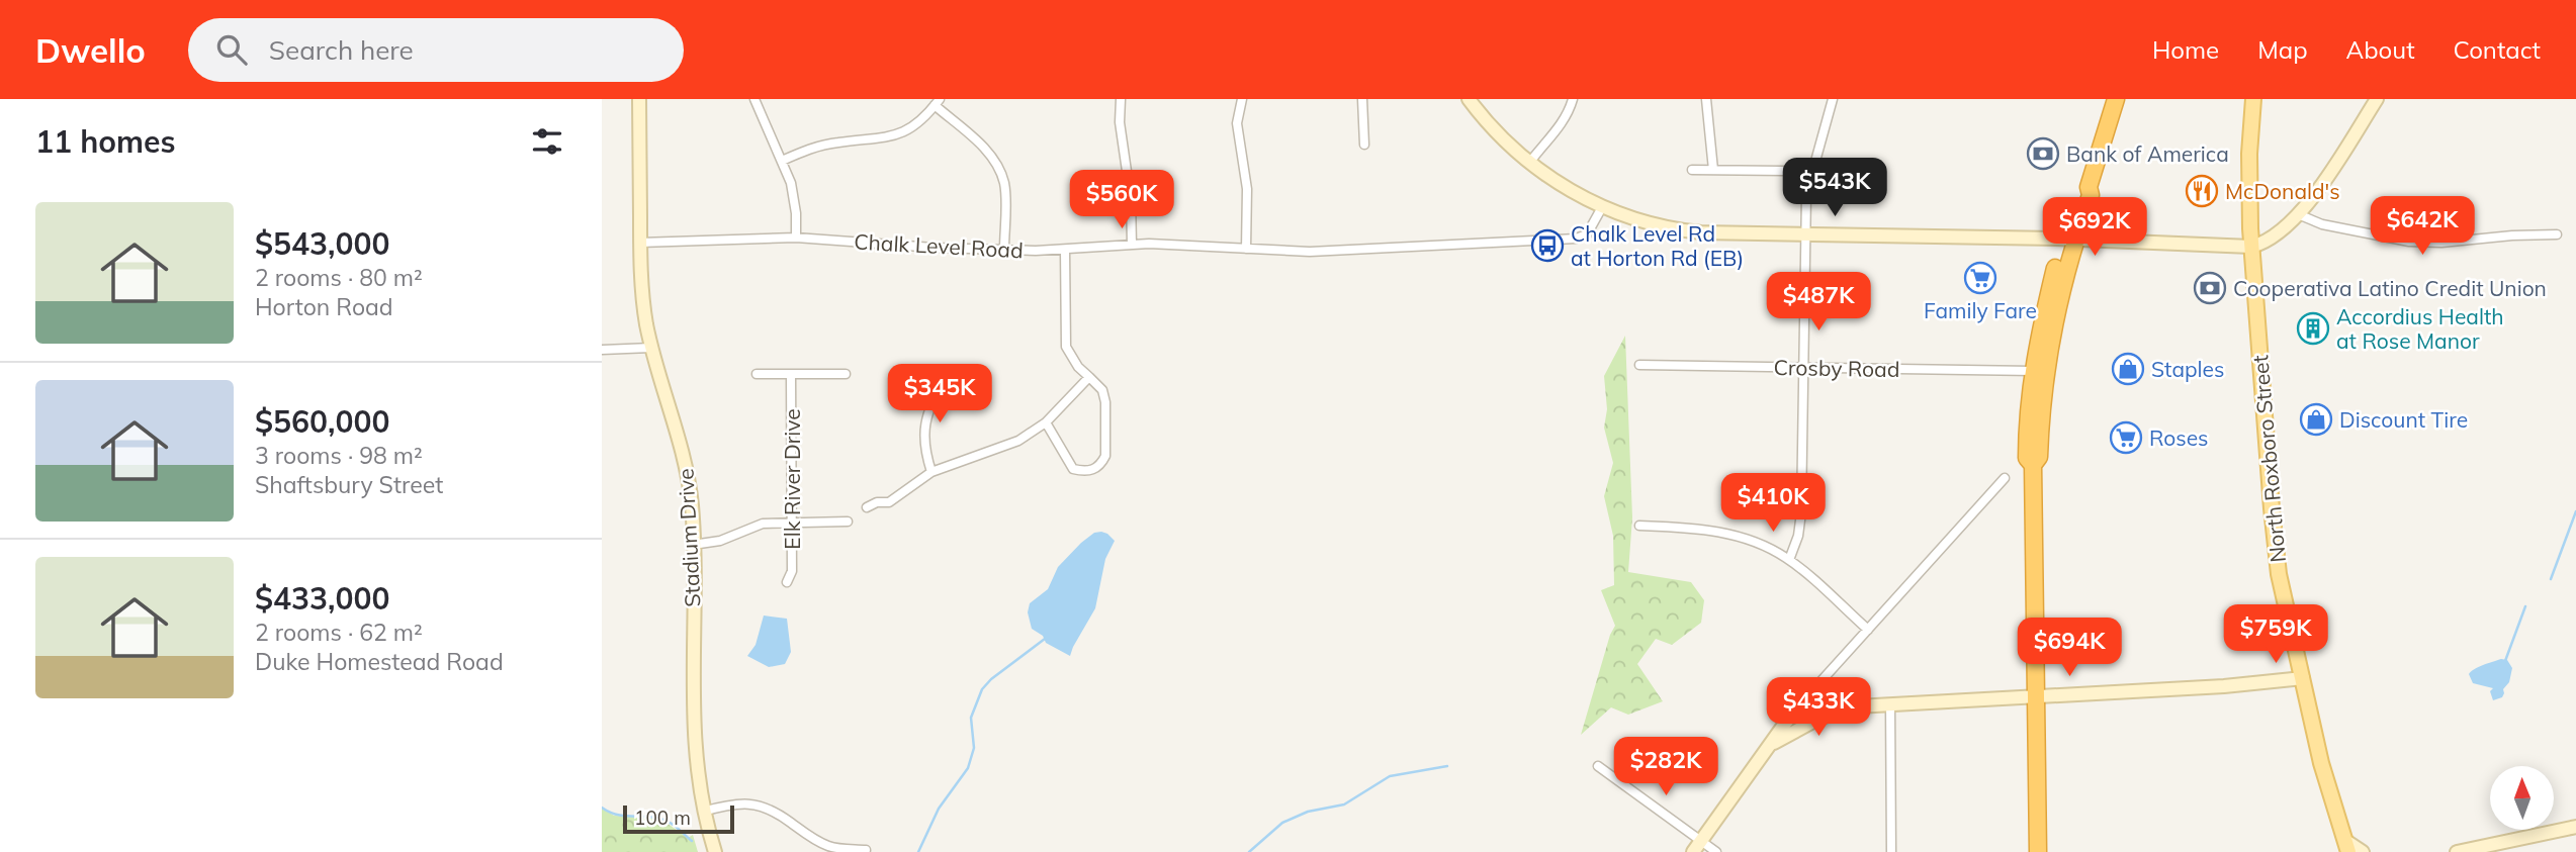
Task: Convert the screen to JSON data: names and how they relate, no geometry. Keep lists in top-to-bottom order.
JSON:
{
  "streets": {
    "main road": ["North Roxboro Street"],
    "street": [
      "Chalk Level Road",
      "Crosby Road",
      "Elk River Drive",
      "Stadium Drive"
    ]
  },
  "crossings": [
    ["Chalk Level Road", "Stadium Drive"]
  ],
  "places": {
    "bank": ["Bank of America", "Cooperativa Latino Credit Union"],
    "restaurant": ["McDonald's"],
    "bus stop": ["Chalk Level Rd at Horton Rd (EB)"],
    "supermarket": ["Family Fare", "Roses"],
    "building": ["Accordius Health at Rose Manor"],
    "shop": ["Staples", "Discount Tire"]
  },
  "scale_bar": "100 m",
  "north": "top",
  "page": {
    "header": "Dwello",
    "search": "Search here",
    "nav": [
      "Home",
      "Map",
      "About",
      "Contact"
    ],
    "heading": "11 homes",
    "price": [
      "$543K",
      "$560K",
      "$642K",
      "$692K",
      "$487K",
      "$345K",
      "$410K",
      "$759K",
      "$694K",
      "$433K",
      "$282K"
    ],
    "list": [
      {
        "name": "$543,000",
        "note": "2 rooms · 80 m² · Horton Road"
      },
      {
        "name": "$560,000",
        "note": "3 rooms · 98 m² · Shaftsbury Street"
      },
      {
        "name": "$433,000",
        "note": "2 rooms · 62 m² · Duke Homestead Road"
      }
    ],
    "scale": "100 m"
  }
}
